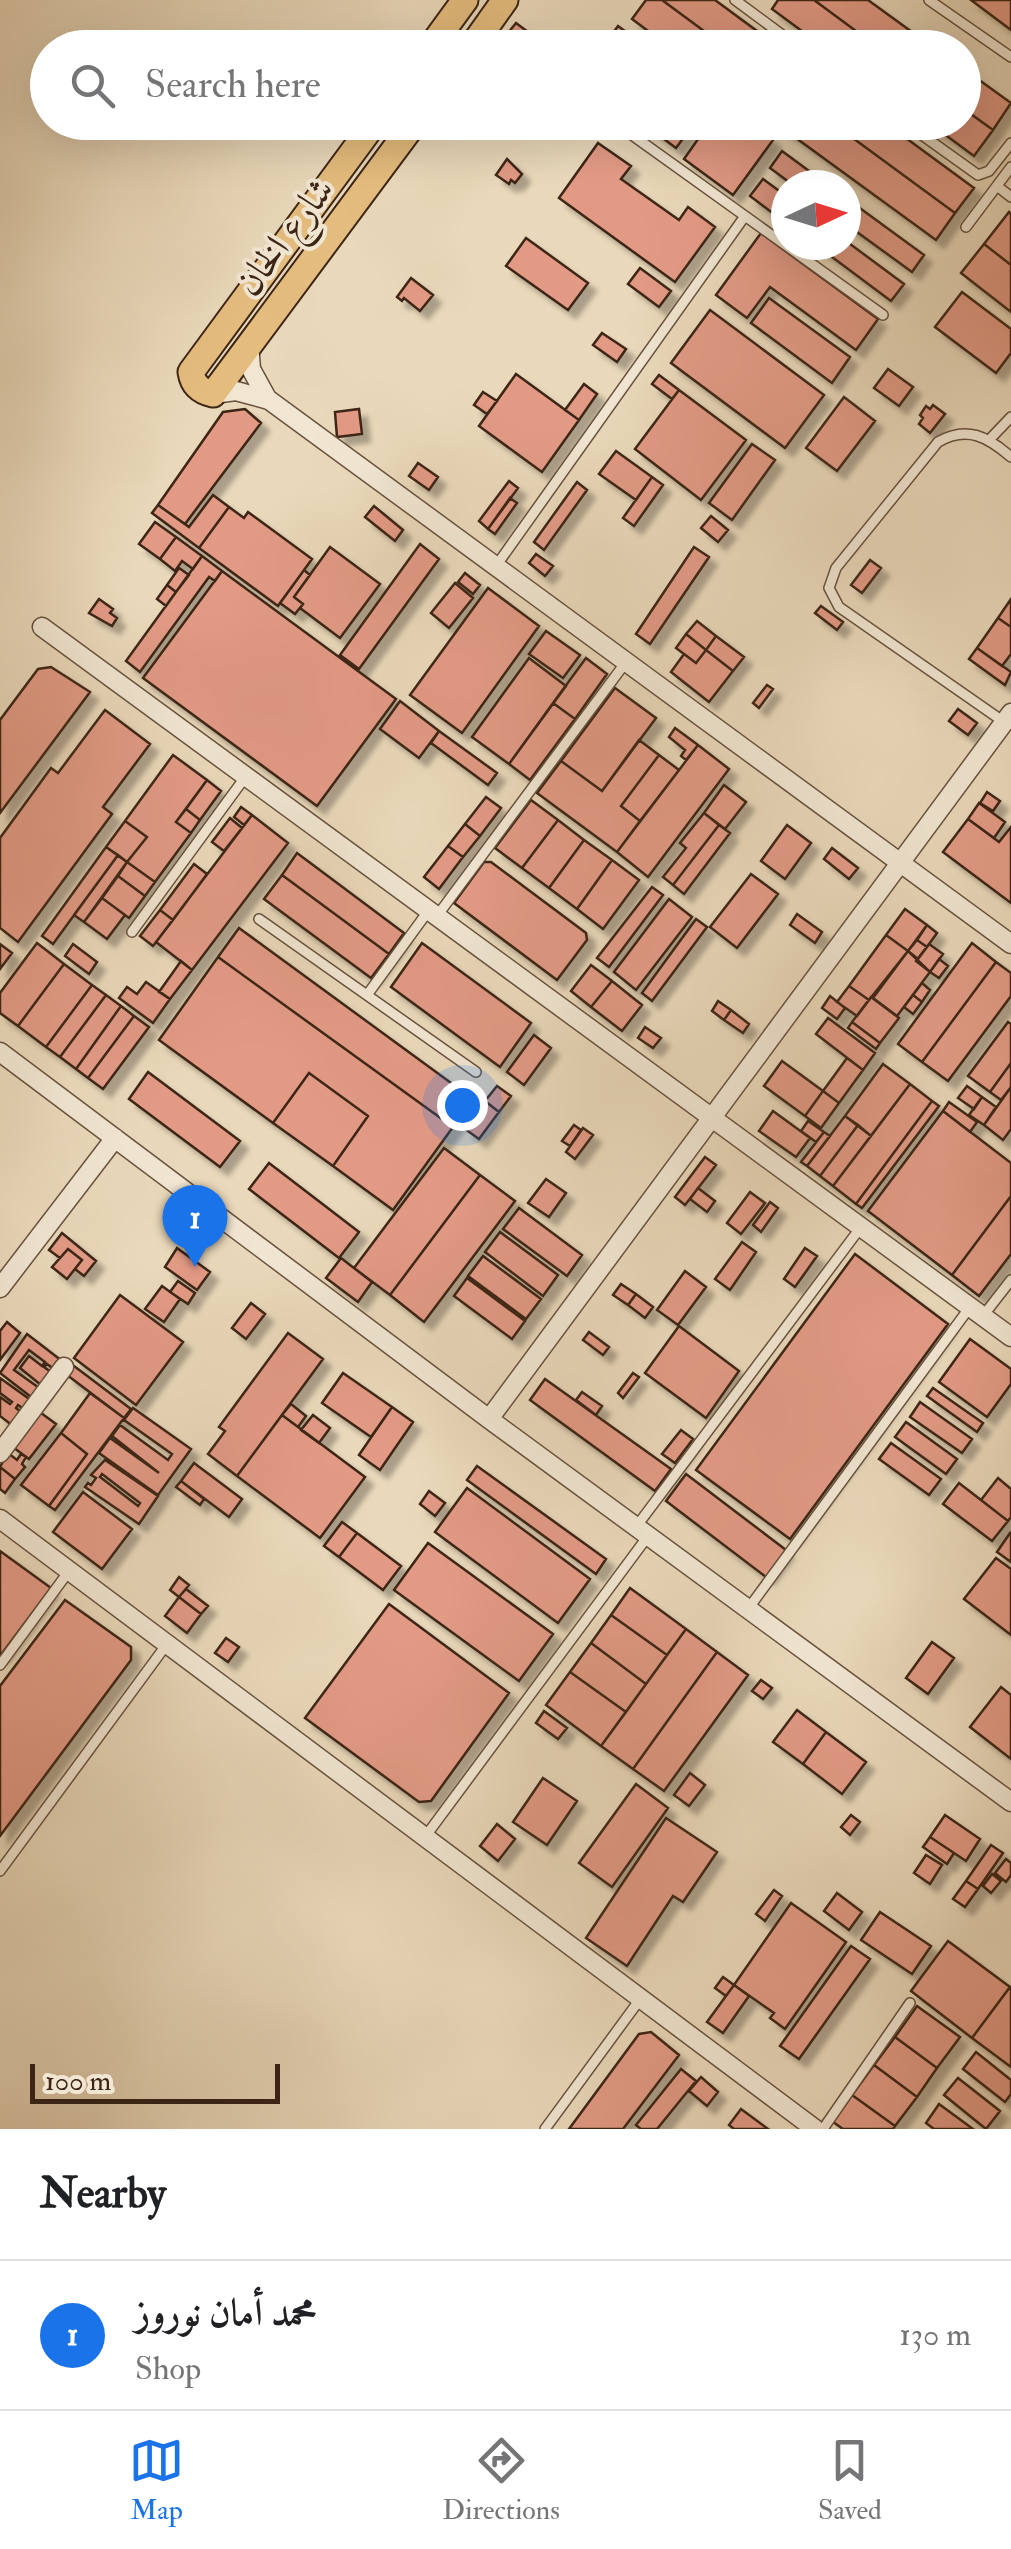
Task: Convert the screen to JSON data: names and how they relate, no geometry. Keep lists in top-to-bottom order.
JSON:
{
  "streets": {
    "main road": ["شارع الخان"]
  },
  "scale_bar": "100 m",
  "north": "right",
  "page": {
    "search": "Search here",
    "pins": "1",
    "scale": "100 m",
    "heading": "Nearby",
    "list": [
      {
        "mark": "1",
        "name": "محمد أمان نوروز",
        "note": "Shop",
        "value": "130 m"
      }
    ],
    "nav": ["Map", "Directions", "Saved"]
  }
}
